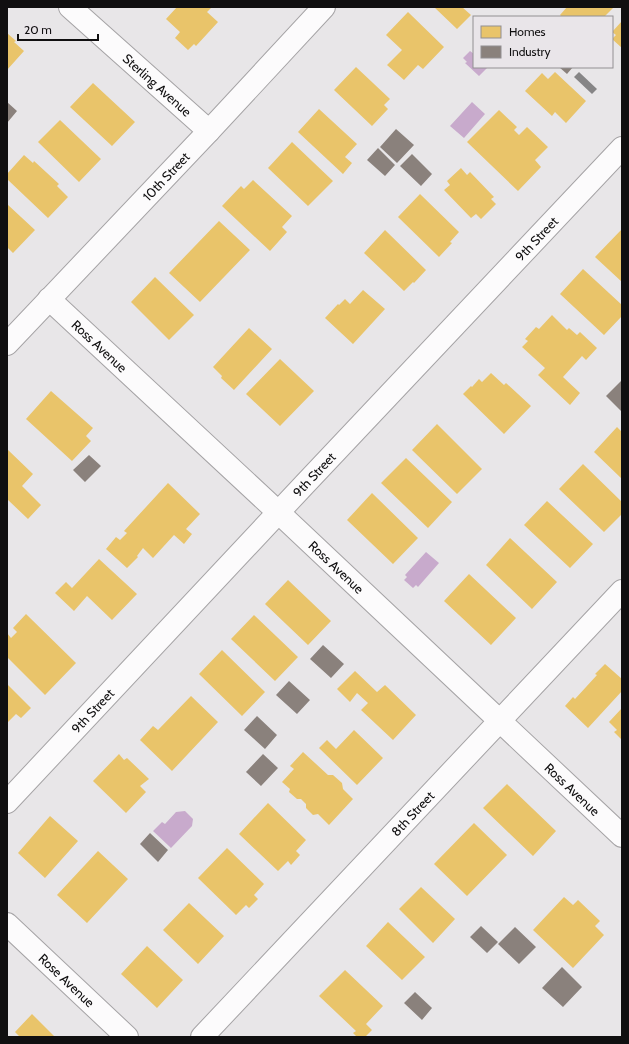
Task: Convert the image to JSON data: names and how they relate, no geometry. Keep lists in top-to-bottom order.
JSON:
{
  "streets": {
    "street": [
      "Sterling Avenue",
      "10th Street",
      "9th Street",
      "Ross Avenue",
      "8th Street",
      "Rose Avenue"
    ]
  },
  "crossings": [
    ["Sterling Avenue", "10th Street"],
    ["10th Street", "Ross Avenue"],
    ["9th Street", "Ross Avenue"],
    ["Ross Avenue", "8th Street"]
  ],
  "legend": ["Homes", "Industry"],
  "scale_bar": "20 m"
}
